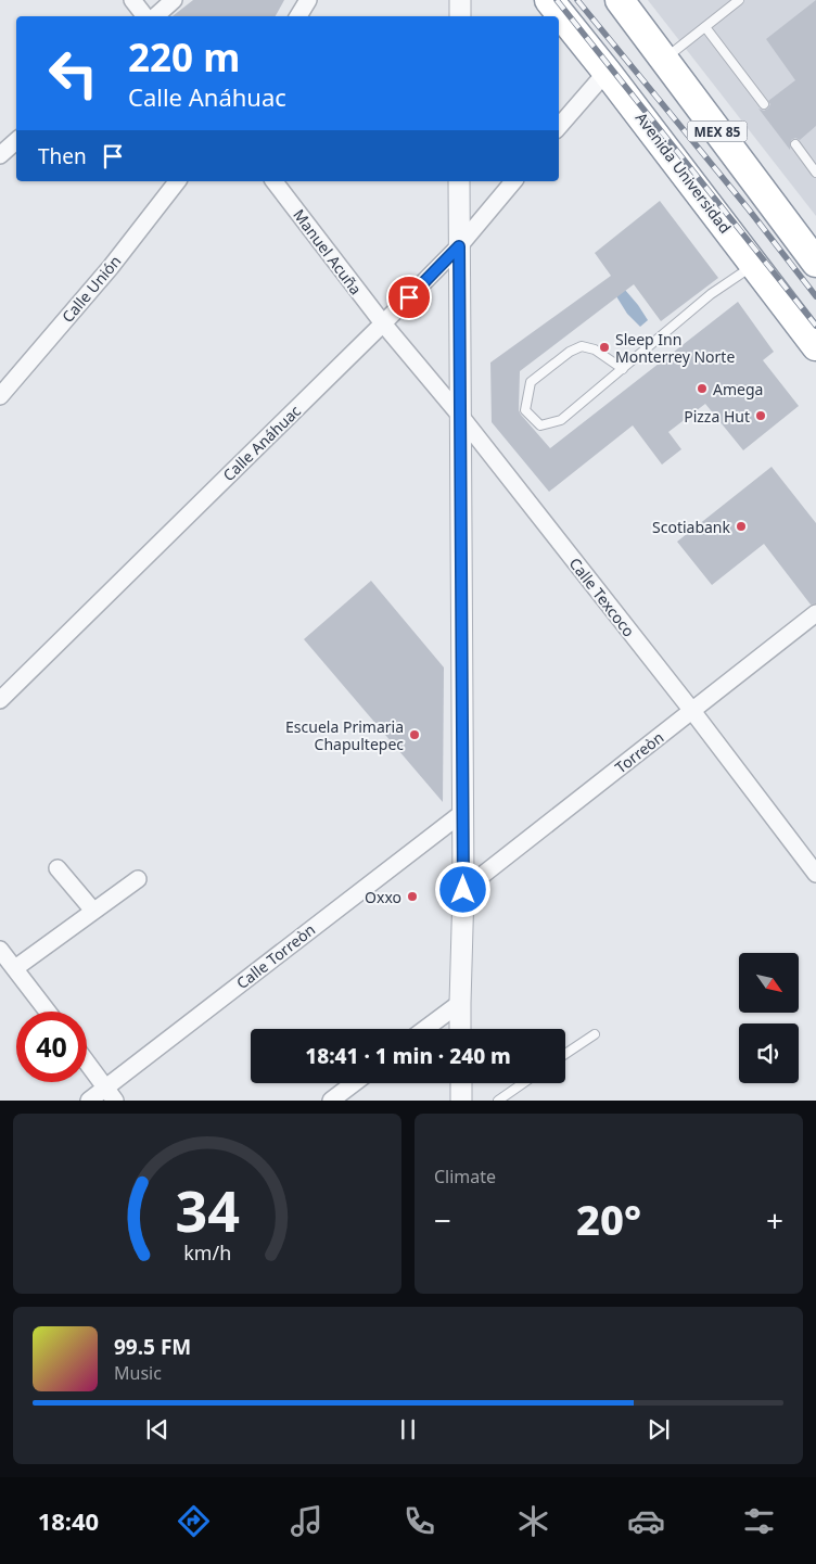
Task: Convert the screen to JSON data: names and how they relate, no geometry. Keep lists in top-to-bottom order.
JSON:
{
  "streets": {
    "highway": ["MEX 85", "Avenida Universidad"],
    "street": [
      "Manuel Acuña",
      "Calle Unión",
      "Calle Anáhuac",
      "Calle Texcoco",
      "Torreòn",
      "Calle Torreòn"
    ]
  },
  "crossings": [
    ["Manuel Acuña", "Calle Anáhuac"],
    ["Manuel Acuña", "Calle Texcoco"],
    ["Calle Anáhuac", "Calle Texcoco"],
    ["Calle Texcoco", "Torreòn"]
  ],
  "places": [
    "Sleep Inn Monterrey Norte",
    "Amega",
    "Pizza Hut",
    "Scotiabank",
    "Escuela Primaria Chapultepec",
    "Oxxo"
  ],
  "north": "bottom right",
  "page": {
    "turn": ["220 m", "Calle Anáhuac"],
    "then": "Then",
    "limit": "40",
    "trip": "18:41 · 1 min · 240 m",
    "tile": "Climate",
    "heat": ["−", "20°", "+"],
    "song": ["99.5 FM", "Music"],
    "tabs": "18:40",
    "gauge": ["34", "km/h"]
  }
}
